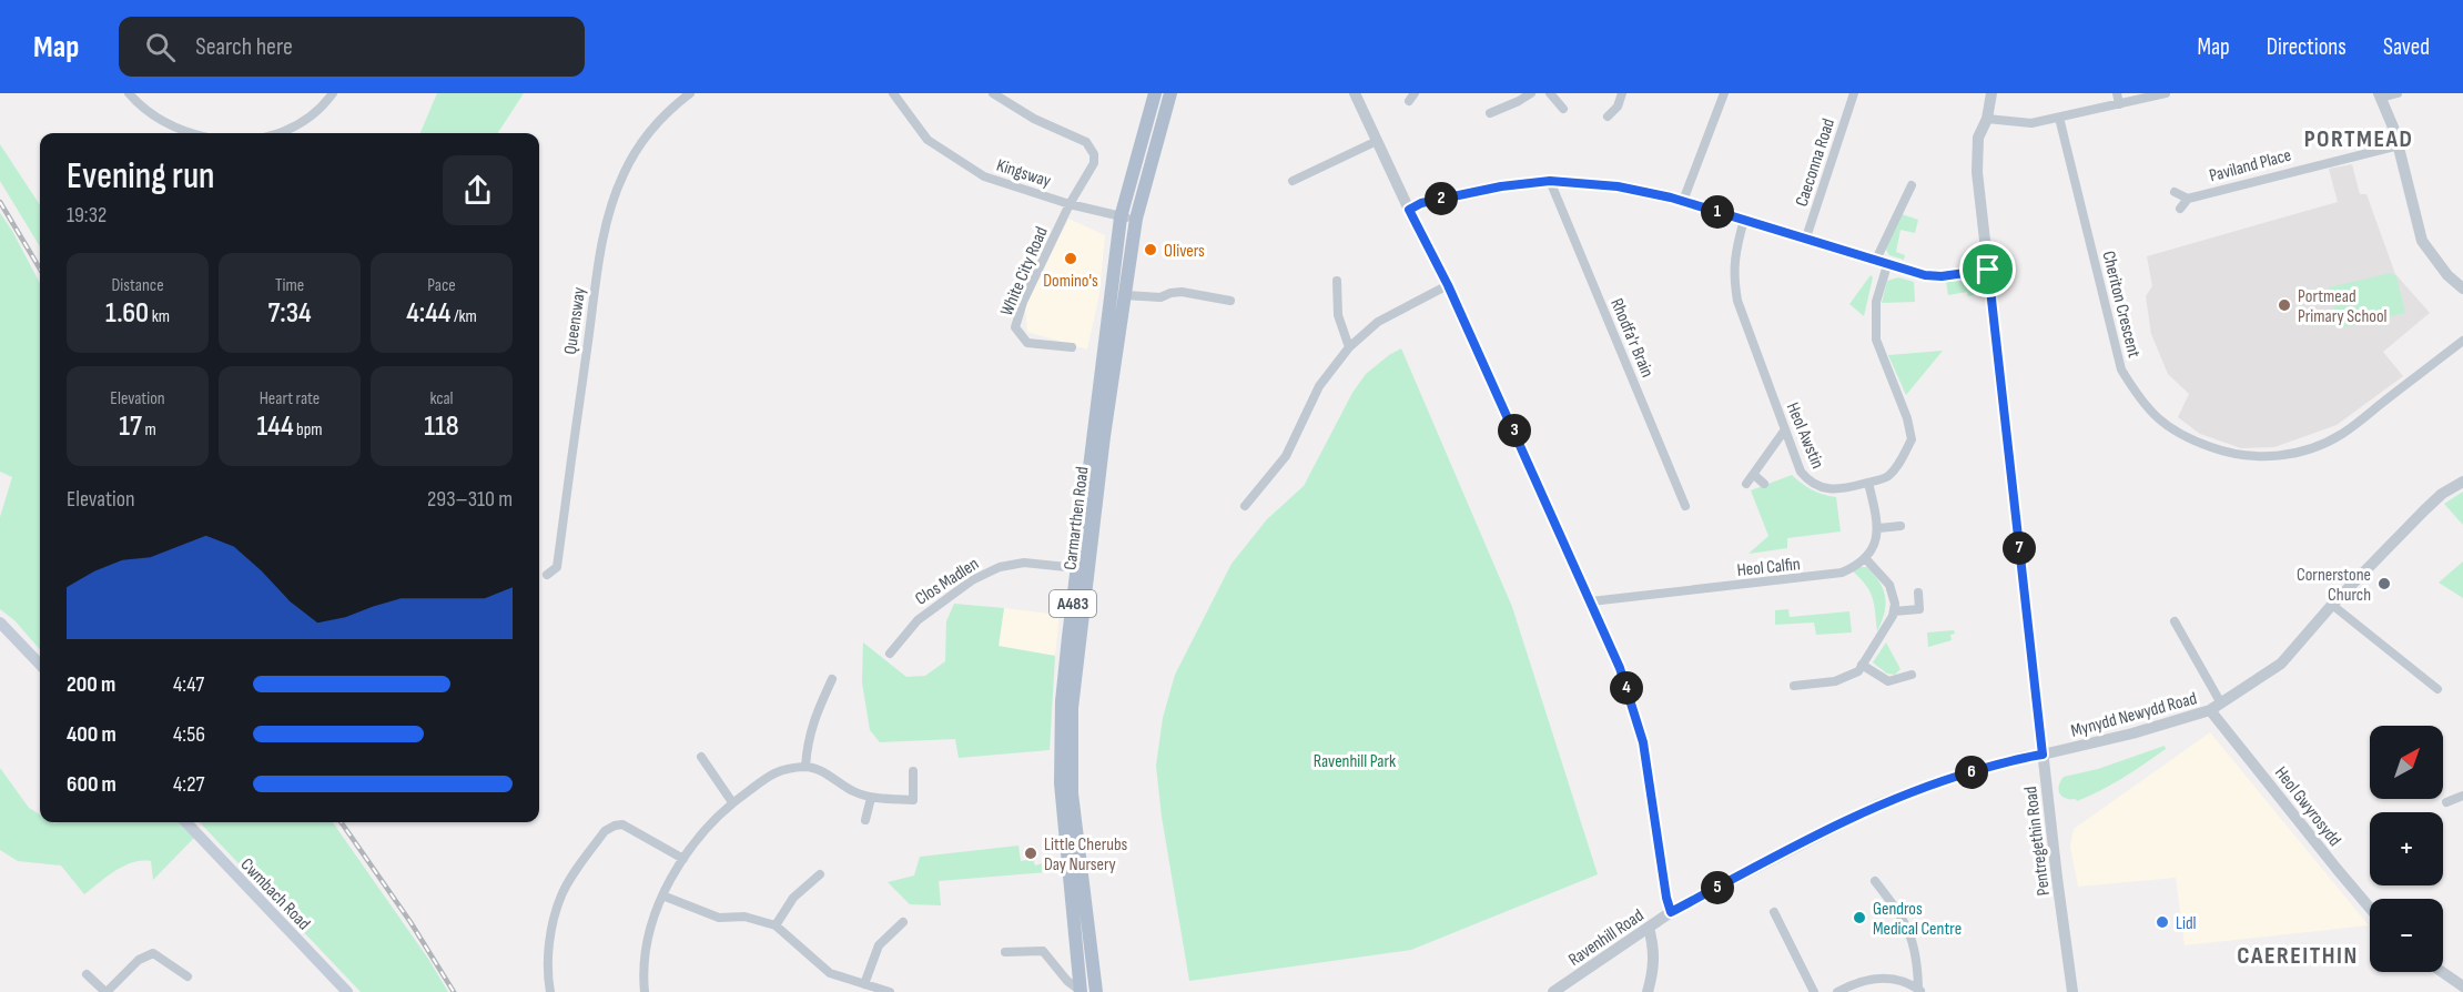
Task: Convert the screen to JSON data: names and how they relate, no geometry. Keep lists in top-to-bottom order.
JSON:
{
  "streets": {
    "main road": ["Carmarthen Road", "A483", "Cwmbach Road"],
    "street": [
      "Caeconna Road",
      "Paviland Place",
      "Kingsway",
      "White City Road",
      "Cheriton Crescent",
      "Queensway",
      "Rhodfa'r Brain",
      "Heol Awstin",
      "Heol Calfin",
      "Clos Madlen",
      "Mynydd Newydd Road",
      "Heol Gwyrosydd",
      "Pentregethin Road",
      "Ravenhill Road"
    ]
  },
  "crossings": [
    ["Kingsway", "White City Road"],
    ["Kingsway", "Carmarthen Road"],
    ["Carmarthen Road", "Clos Madlen"],
    ["Mynydd Newydd Road", "Heol Gwyrosydd"],
    ["Mynydd Newydd Road", "Pentregethin Road"],
    ["Mynydd Newydd Road", "Ravenhill Road"],
    ["Pentregethin Road", "Ravenhill Road"]
  ],
  "districts": ["PORTMEAD", "CAEREITHIN"],
  "parks": ["Ravenhill Park"],
  "places": [
    "Olivers",
    "Domino's",
    "Portmead Primary School",
    "Cornerstone Church",
    "Little Cherubs Day Nursery",
    "Gendros Medical Centre",
    "Lidl"
  ],
  "north": "top right",
  "page": {
    "header": "Map",
    "search": "Search here",
    "nav": ["Map", "Directions", "Saved"],
    "heading": ["Evening run", "19:32"],
    "pins": [
      "2",
      "1",
      "3",
      "7",
      "4",
      "6",
      "5"
    ],
    "stats": [
      ["Distance", "1.60 km"],
      ["Time", "7:34"],
      ["Pace", "4:44 /km"],
      ["Elevation", "17 m"],
      ["Heart rate", "144 bpm"],
      ["kcal", "118"]
    ],
    "chart": ["Elevation", "293–310 m"],
    "list": [
      {
        "name": "200 m",
        "note": "4:47"
      },
      {
        "name": "400 m",
        "note": "4:56"
      },
      {
        "name": "600 m",
        "note": "4:27"
      }
    ],
    "map_buttons": ["+", "−"]
  }
}
